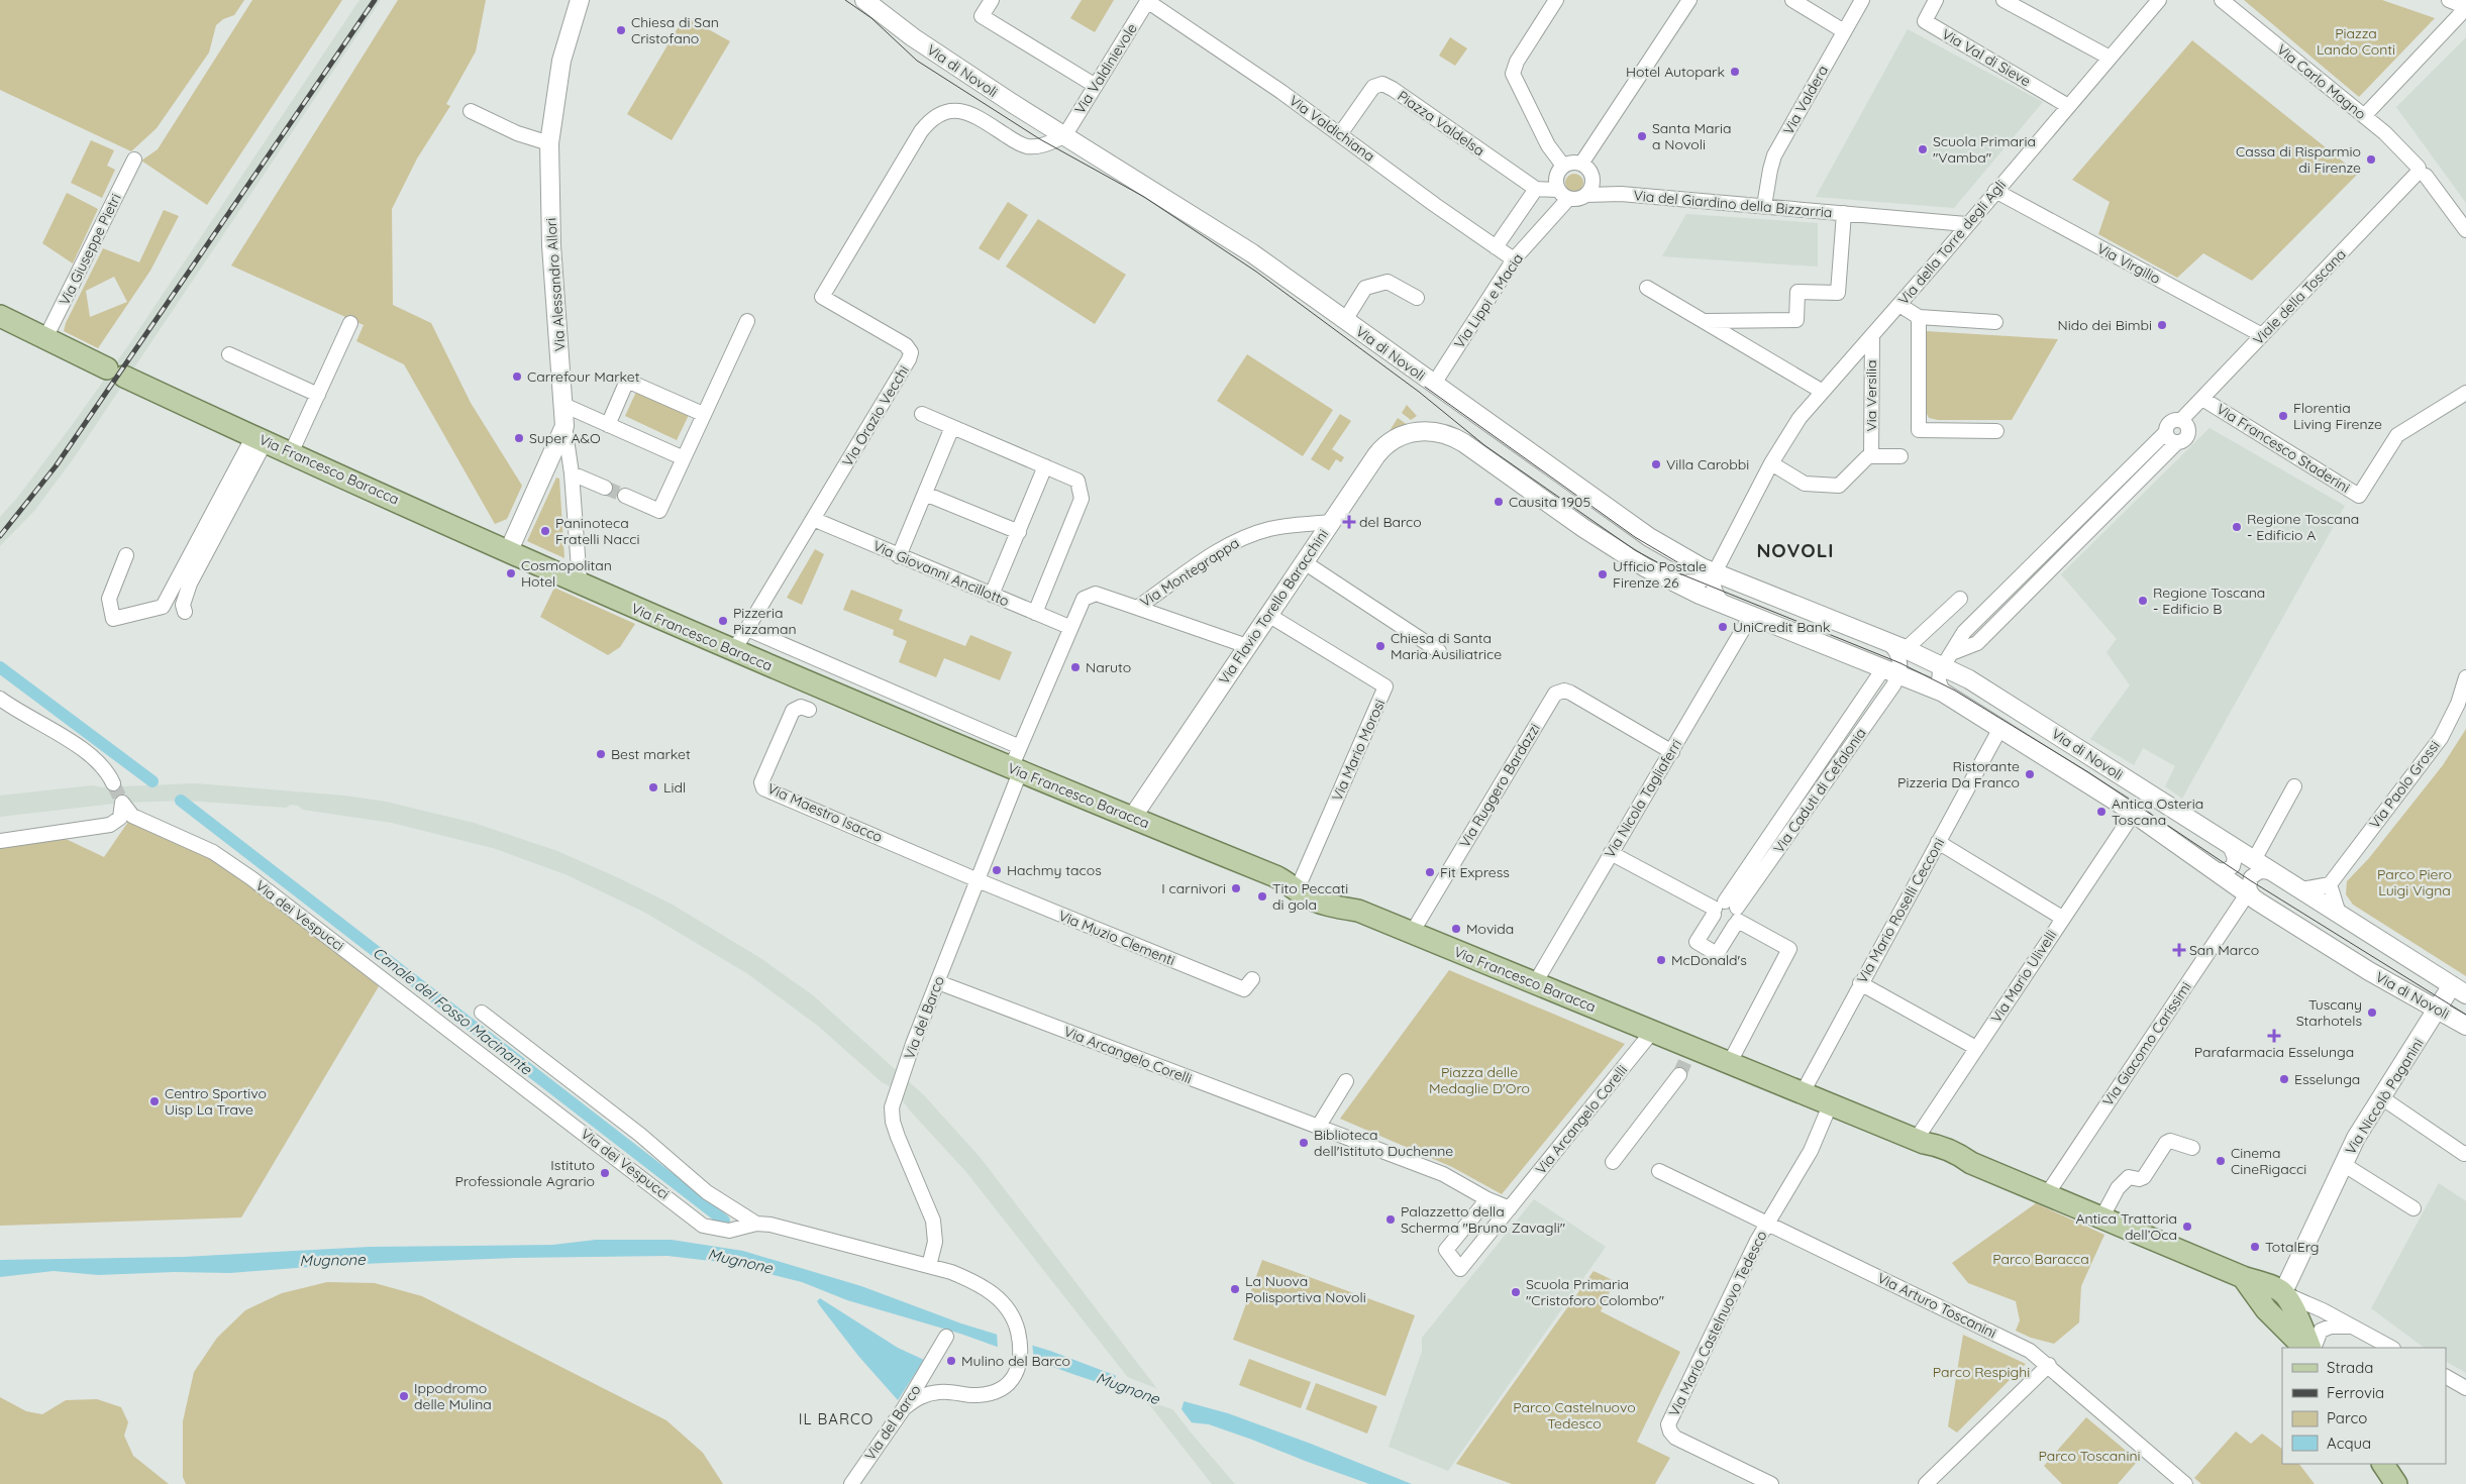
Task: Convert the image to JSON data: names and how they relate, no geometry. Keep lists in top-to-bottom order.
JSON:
{
  "streets": {
    "main road": ["Via Francesco Baracca"],
    "street": [
      "Via Val di Sieve",
      "Via Valdinievole",
      "Via di Novoli",
      "Via Carlo Magno",
      "Via Valdera",
      "Piazza Valdelsa",
      "Via Valdichiana",
      "Via del Giardino della Bizzarria",
      "Via della Torre degli Agli",
      "Via Giuseppe Pietri",
      "Via Virgilio",
      "Via Alessandro Allori",
      "Viale della Toscana",
      "Via Lippi e Macia",
      "Via Versilia",
      "Via Orazio Vecchi",
      "Via Francesco Staderini",
      "Via Montegrappa",
      "Via Giovanni Ancillotto",
      "Via Flavio Torello Baracchini",
      "Via Mario Morosi",
      "Via Paolo Grossi",
      "Via Ruggero Bardazzi",
      "Via Caduti di Cefalonia",
      "Via Nicola Tagliaferri",
      "Via Maestro Isacco",
      "Via Mario Roselli Cecconi",
      "Via dei Vespucci",
      "Via Muzio Clementi",
      "Via Mario Ulivelli",
      "Via del Barco",
      "Via Giacomo Carissimi",
      "Via Arcangelo Corelli",
      "Via Niccolò Paganini",
      "Via Arturo Toscanini",
      "Via Mario Castelnuovo Tedesco"
    ]
  },
  "crossings": [
    ["Via Val di Sieve", "Via della Torre degli Agli"],
    ["Via Valdinievole", "Via di Novoli"],
    ["Via Valdinievole", "Via Valdichiana"],
    ["Via Valdinievole", "Via Orazio Vecchi"],
    ["Via di Novoli", "Via della Torre degli Agli"],
    ["Via di Novoli", "Viale della Toscana"],
    ["Via di Novoli", "Via Lippi e Macia"],
    ["Via di Novoli", "Via Orazio Vecchi"],
    ["Via di Novoli", "Via Flavio Torello Baracchini"],
    ["Via di Novoli", "Via Caduti di Cefalonia"],
    ["Via di Novoli", "Via Nicola Tagliaferri"],
    ["Via di Novoli", "Via Mario Roselli Cecconi"],
    ["Via di Novoli", "Via Mario Ulivelli"],
    ["Via di Novoli", "Via Giacomo Carissimi"],
    ["Via di Novoli", "Via Niccolò Paganini"],
    ["Via Carlo Magno", "Viale della Toscana"],
    ["Via Valdera", "Via del Giardino della Bizzarria"],
    ["Piazza Valdelsa", "Via Valdichiana"],
    ["Piazza Valdelsa", "Via Lippi e Macia"],
    ["Via Valdichiana", "Via Lippi e Macia"],
    ["Via del Giardino della Bizzarria", "Via della Torre degli Agli"],
    ["Via del Giardino della Bizzarria", "Via Lippi e Macia"],
    ["Via della Torre degli Agli", "Via Virgilio"],
    ["Via della Torre degli Agli", "Via Versilia"],
    ["Via Giuseppe Pietri", "Via Francesco Baracca"],
    ["Via Virgilio", "Viale della Toscana"],
    ["Via Alessandro Allori", "Via Francesco Baracca"],
    ["Viale della Toscana", "Via Francesco Staderini"],
    ["Via Orazio Vecchi", "Via Francesco Baracca"],
    ["Via Orazio Vecchi", "Via Giovanni Ancillotto"],
    ["Via Francesco Baracca", "Via Montegrappa"],
    ["Via Francesco Baracca", "Via Flavio Torello Baracchini"],
    ["Via Francesco Baracca", "Via Mario Morosi"],
    ["Via Francesco Baracca", "Via Ruggero Bardazzi"],
    ["Via Francesco Baracca", "Via Nicola Tagliaferri"],
    ["Via Francesco Baracca", "Via Mario Roselli Cecconi"],
    ["Via Francesco Baracca", "Via Mario Ulivelli"],
    ["Via Francesco Baracca", "Via del Barco"],
    ["Via Francesco Baracca", "Via Giacomo Carissimi"],
    ["Via Francesco Baracca", "Via Arcangelo Corelli"],
    ["Via Francesco Baracca", "Via Niccolò Paganini"],
    ["Via Montegrappa", "Via Giovanni Ancillotto"],
    ["Via Montegrappa", "Via Flavio Torello Baracchini"],
    ["Via Montegrappa", "Via del Barco"],
    ["Via Flavio Torello Baracchini", "Via Mario Morosi"],
    ["Via Ruggero Bardazzi", "Via Nicola Tagliaferri"],
    ["Via Maestro Isacco", "Via Muzio Clementi"],
    ["Via Maestro Isacco", "Via del Barco"],
    ["Via dei Vespucci", "Via del Barco"],
    ["Via Muzio Clementi", "Via del Barco"],
    ["Via del Barco", "Via Arcangelo Corelli"],
    ["Via Arturo Toscanini", "Via Mario Castelnuovo Tedesco"]
  ],
  "districts": ["NOVOLI", "IL BARCO"],
  "water": ["Canale del Fosso Macinante", "Mugnone"],
  "parks": [
    "Piazza Lando Conti",
    "Parco Piero Luigi Vigna",
    "Piazza delle Medaglie D'Oro",
    "Parco Baracca",
    "Parco Respighi",
    "Parco Castelnuovo Tedesco",
    "Parco Toscanini"
  ],
  "places": {
    "other": [
      "Chiesa di San Cristofano",
      "Hotel Autopark",
      "Santa Maria a Novoli",
      "Scuola Primaria \"Vamba\"",
      "Cassa di Risparmio di Firenze",
      "Nido dei Bimbi",
      "Carrefour Market",
      "Florentia Living Firenze",
      "Super A&O",
      "Villa Carobbi",
      "Causita 1905",
      "Regione Toscana - Edificio A",
      "Paninoteca Fratelli Nacci",
      "Cosmopolitan Hotel",
      "Ufficio Postale Firenze 26",
      "Regione Toscana - Edificio B",
      "Pizzeria Pizzaman",
      "UniCredit Bank",
      "Chiesa di Santa Maria Ausiliatrice",
      "Naruto",
      "Best market",
      "Ristorante Pizzeria Da Franco",
      "Lidl",
      "Antica Osteria Toscana",
      "Hachmy tacos",
      "Fit Express",
      "I carnivori",
      "Tito Peccati di gola",
      "Movida",
      "McDonald's",
      "Tuscany Starhotels",
      "Esselunga",
      "Centro Sportivo Uisp La Trave",
      "Biblioteca dell'Istituto Duchenne",
      "Cinema CineRigacci",
      "Istituto Professionale Agrario",
      "Palazzetto della Scherma \"Bruno Zavagli\"",
      "Antica Trattoria dell’Oca",
      "TotalErg",
      "La Nuova Polisportiva Novoli",
      "Scuola Primaria \"Cristoforo Colombo\"",
      "Mulino del Barco",
      "Ippodromo delle Mulina"
    ],
    "health": ["del Barco", "San Marco", "Parafarmacia Esselunga"]
  },
  "legend": [
    "Strada",
    "Ferrovia",
    "Parco",
    "Acqua"
  ]
}
